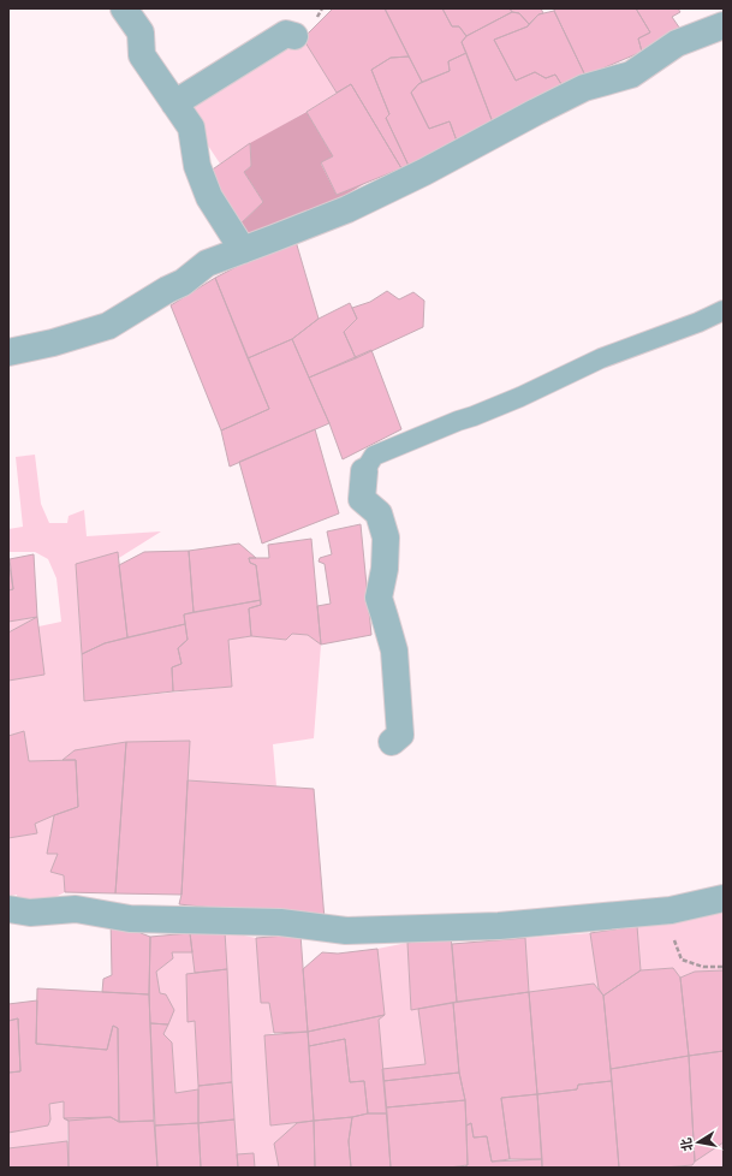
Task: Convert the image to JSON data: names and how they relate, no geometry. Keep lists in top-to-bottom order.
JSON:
{
  "north": "left"
}
